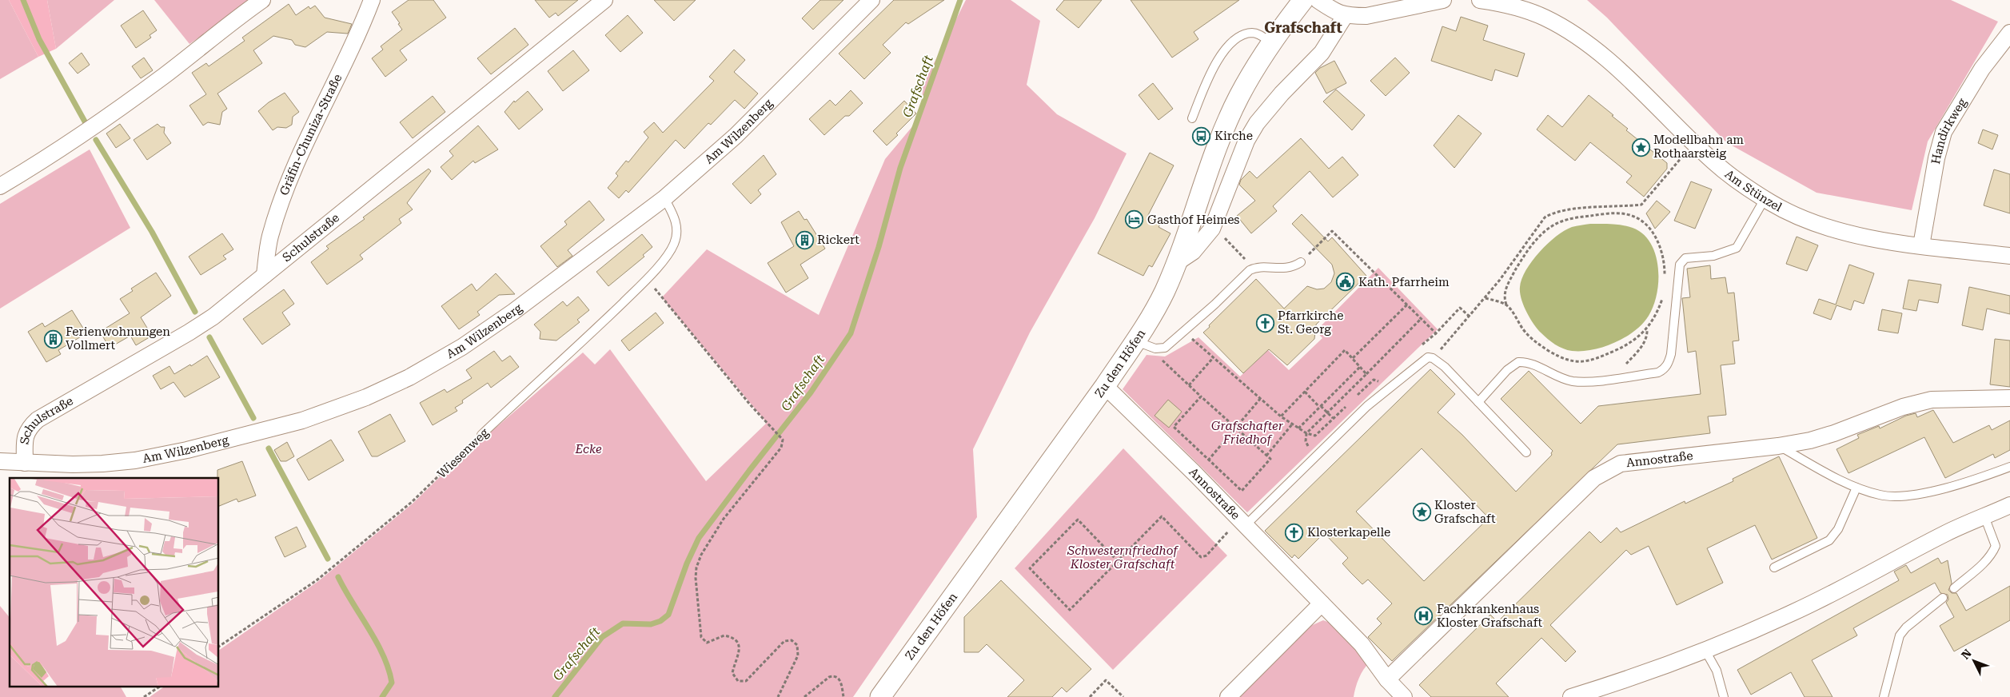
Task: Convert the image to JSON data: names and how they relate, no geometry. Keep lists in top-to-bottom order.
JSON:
{
  "streets": {
    "street": [
      "Am Wilzenberg",
      "Handirkweg",
      "Gräfin-Chuniza-Straße",
      "Am Stünzel",
      "Schulstraße",
      "Zu den Höfen",
      "Annostraße"
    ],
    "lane": ["Wiesenweg"]
  },
  "crossings": [
    ["Am Wilzenberg", "Schulstraße"],
    ["Am Wilzenberg", "Wiesenweg"],
    ["Handirkweg", "Am Stünzel"],
    ["Gräfin-Chuniza-Straße", "Schulstraße"],
    ["Zu den Höfen", "Annostraße"]
  ],
  "districts": ["Grafschaft"],
  "water": ["Grafschaft"],
  "parks": ["Grafschafter Friedhof", "Ecke", "Schwesternfriedhof Kloster Grafschaft"],
  "places": {
    "bus stop": ["Kirche"],
    "place": ["Modellbahn am Rothaarsteig", "Kloster Grafschaft"],
    "hotel": ["Gasthof Heimes"],
    "building": ["Rickert", "Ferienwohnungen Vollmert"],
    "public building": ["Kath. Pfarrheim"],
    "church": ["Pfarrkirche St. Georg", "Klosterkapelle"],
    "hospital": ["Fachkrankenhaus Kloster Grafschaft"]
  },
  "north": "top left"
}
